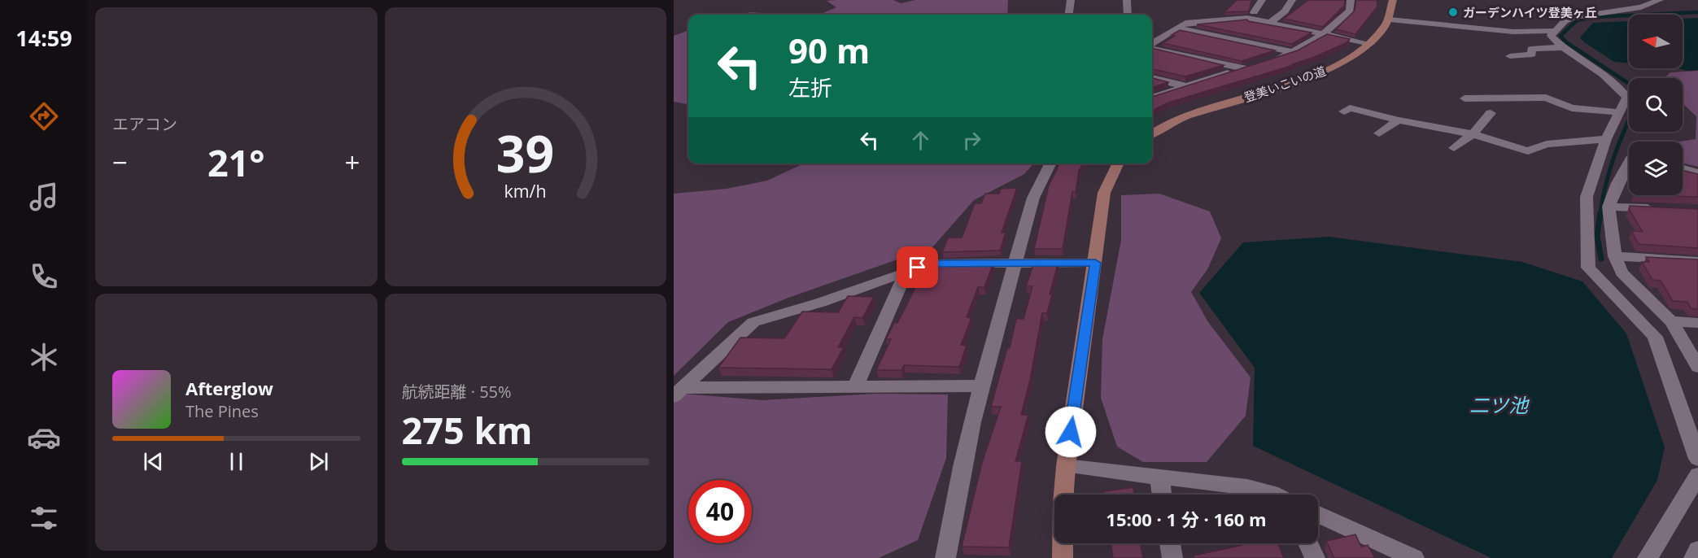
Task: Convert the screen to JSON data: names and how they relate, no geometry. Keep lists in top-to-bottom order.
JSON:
{
  "streets": {
    "street": ["登美いこいの道"]
  },
  "water": ["二ツ池"],
  "places": ["ガーデンハイツ登美ヶ丘"],
  "north": "left",
  "page": {
    "tabs": "14:59",
    "tile": [
      "エアコン",
      ["航続距離 · 55%", "275 km"]
    ],
    "turn": ["90 m", "左折"],
    "heat": ["−", "21°", "+"],
    "song": ["Afterglow", "The Pines"],
    "limit": "40",
    "trip": "15:00 · 1 分 · 160 m",
    "gauge": ["39", "km/h"]
  }
}
